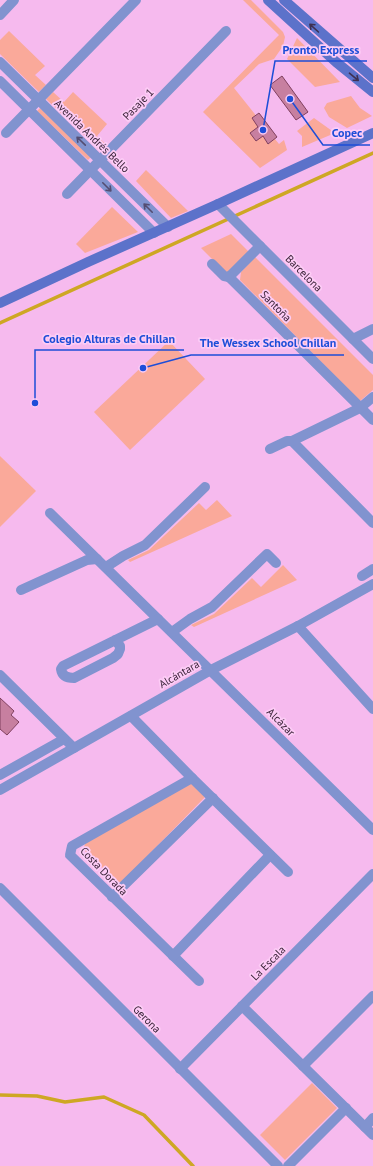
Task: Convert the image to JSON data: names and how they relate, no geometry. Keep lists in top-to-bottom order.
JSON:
{
  "streets": {
    "street": [
      "Pasaje 1",
      "Avenida Andrés Bello",
      "Barcelona",
      "Santoña",
      "Alcántara",
      "Alcázar",
      "Costa Dorada",
      "La Escala",
      "Gerona"
    ]
  },
  "crossings": [
    ["Pasaje 1", "Avenida Andrés Bello"],
    ["Alcántara", "Alcázar"],
    ["La Escala", "Gerona"]
  ],
  "places": [
    "Copec",
    "Pronto Express",
    "The Wessex School Chillan",
    "Colegio Alturas de Chillan"
  ]
}
